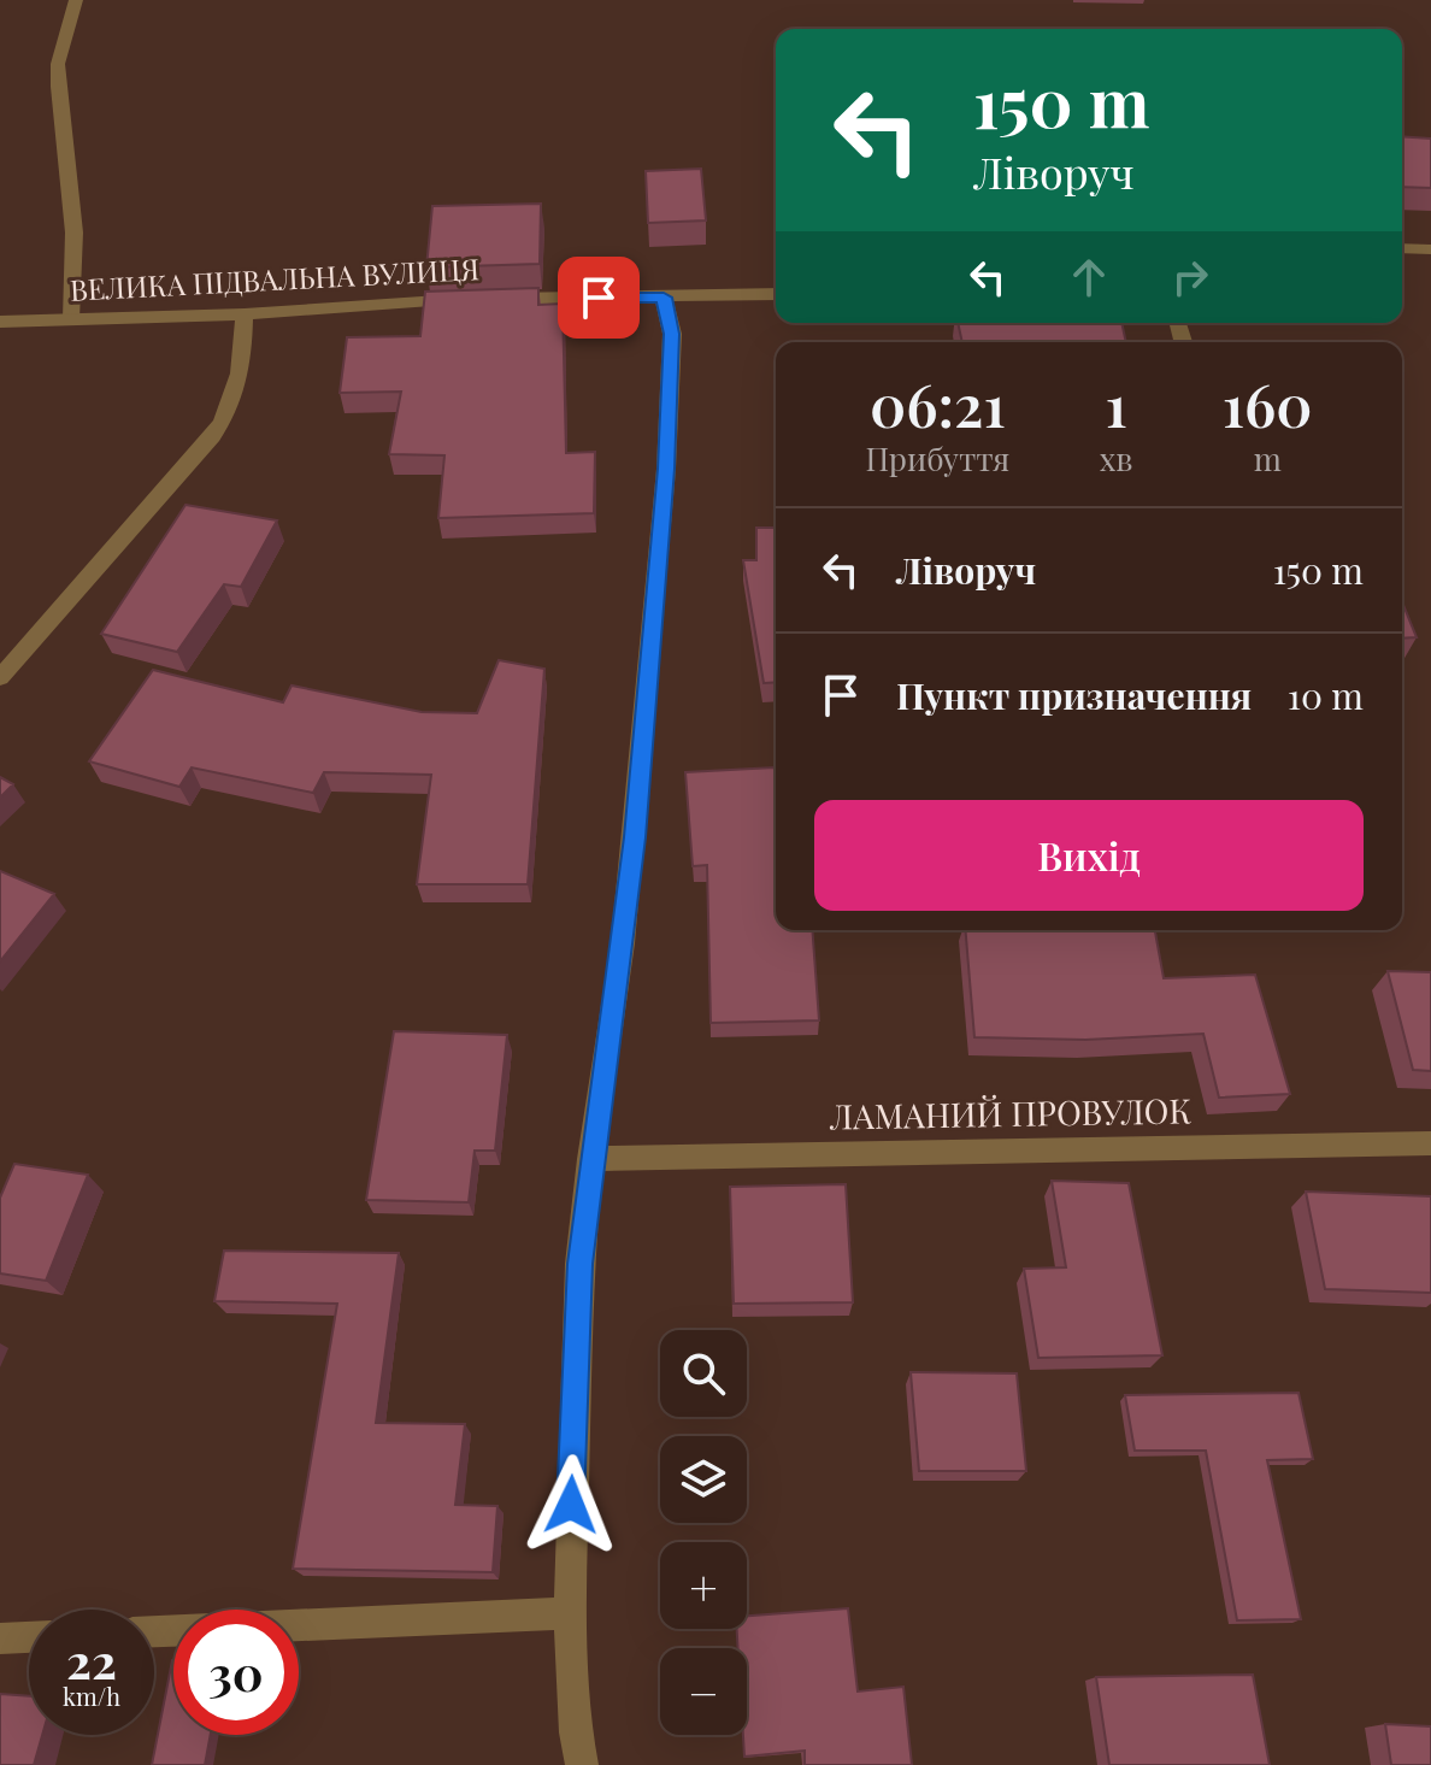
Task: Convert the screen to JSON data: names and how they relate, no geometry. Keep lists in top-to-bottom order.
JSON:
{
  "streets": {
    "street": ["ВЕЛИКА ПІДВАЛЬНА ВУЛИЦЯ", "ЛАМАНИЙ ПРОВУЛОК"]
  },
  "page": {
    "turn": ["150 m", "Ліворуч"],
    "eta": [
      "06:21",
      "Прибуття",
      "1",
      "хв",
      "160",
      "m"
    ],
    "list": [
      {
        "name": "Ліворуч",
        "value": "150 m"
      },
      {
        "name": "Пункт призначення",
        "value": "10 m"
      }
    ],
    "buttons": "Вихід",
    "map_buttons": ["+", "−"],
    "speed": "22 km/h",
    "limit": "30"
  }
}
